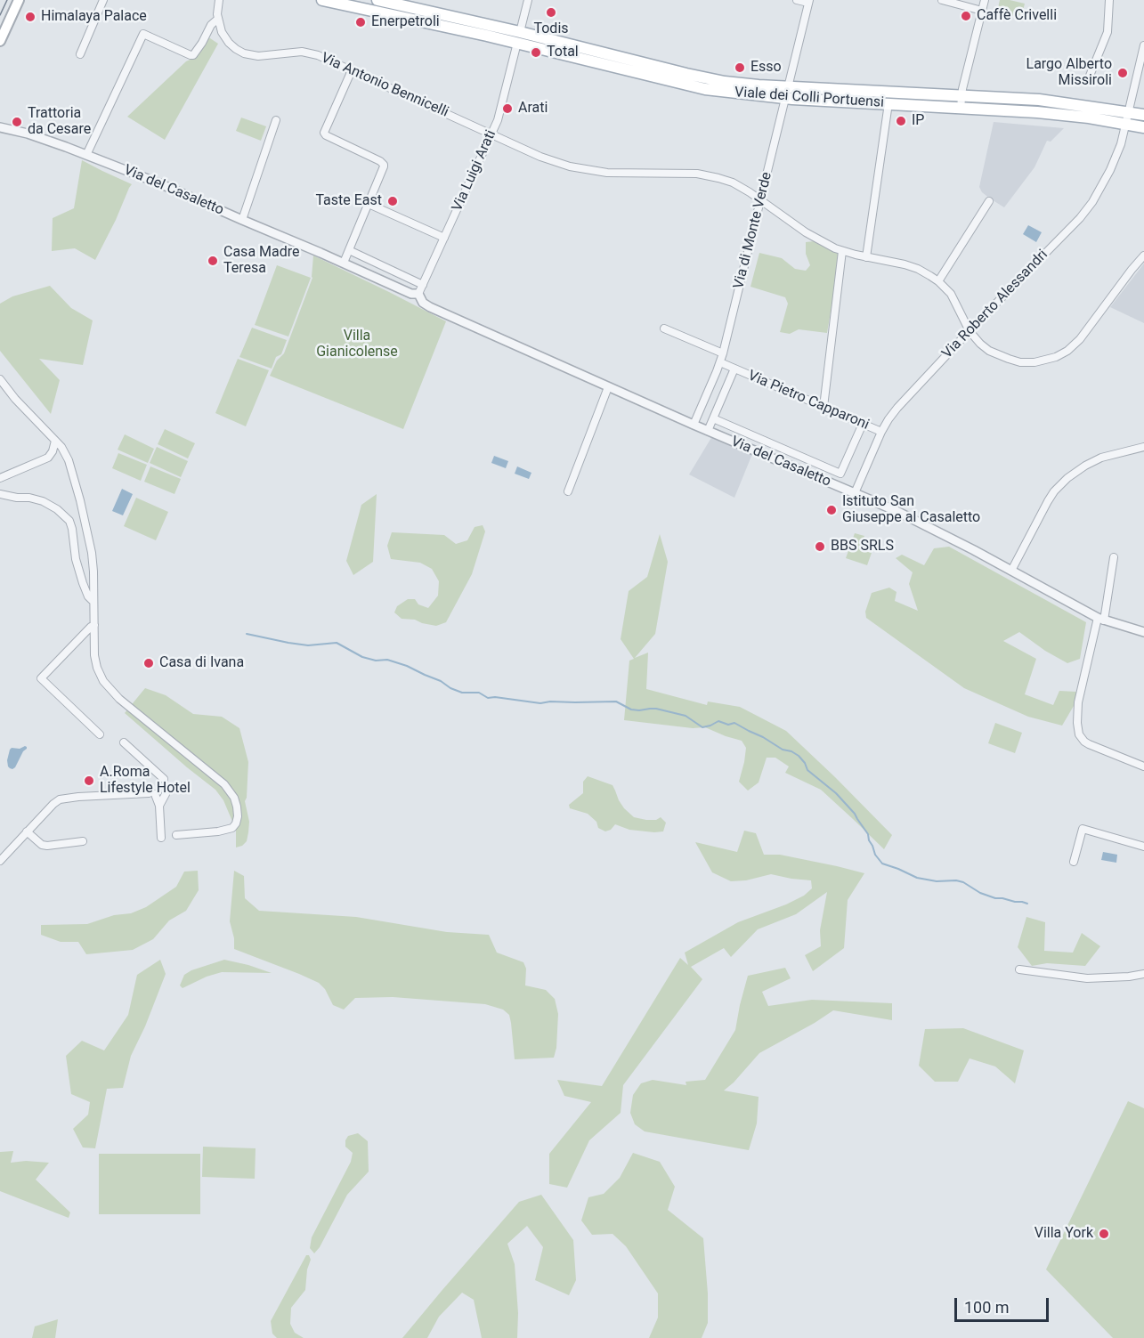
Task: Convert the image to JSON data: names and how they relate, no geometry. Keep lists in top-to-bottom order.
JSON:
{
  "streets": {
    "main road": ["Viale dei Colli Portuensi"],
    "street": [
      "Via Antonio Bennicelli",
      "Via Luigi Arati",
      "Via del Casaletto",
      "Via di Monte Verde",
      "Via Roberto Alessandri",
      "Via Pietro Capparoni"
    ]
  },
  "crossings": [
    ["Via Antonio Bennicelli", "Via Luigi Arati"],
    ["Via Antonio Bennicelli", "Via di Monte Verde"],
    ["Via Antonio Bennicelli", "Via Roberto Alessandri"],
    ["Viale dei Colli Portuensi", "Via Luigi Arati"],
    ["Viale dei Colli Portuensi", "Via di Monte Verde"],
    ["Viale dei Colli Portuensi", "Via Roberto Alessandri"],
    ["Via Luigi Arati", "Via del Casaletto"],
    ["Via del Casaletto", "Via di Monte Verde"],
    ["Via del Casaletto", "Via Roberto Alessandri"],
    ["Via di Monte Verde", "Via Pietro Capparoni"],
    ["Via Roberto Alessandri", "Via Pietro Capparoni"]
  ],
  "parks": ["Villa Gianicolense"],
  "places": [
    "Todis",
    "Caffè Crivelli",
    "Himalaya Palace",
    "Enerpetroli",
    "Total",
    "Esso",
    "Largo Alberto Missiroli",
    "Arati",
    "IP",
    "Trattoria da Cesare",
    "Taste East",
    "Casa Madre Teresa",
    "Istituto San Giuseppe al Casaletto",
    "BBS SRLS",
    "Casa di Ivana",
    "A.Roma Lifestyle Hotel",
    "Villa York"
  ],
  "scale_bar": "100 m"
}
